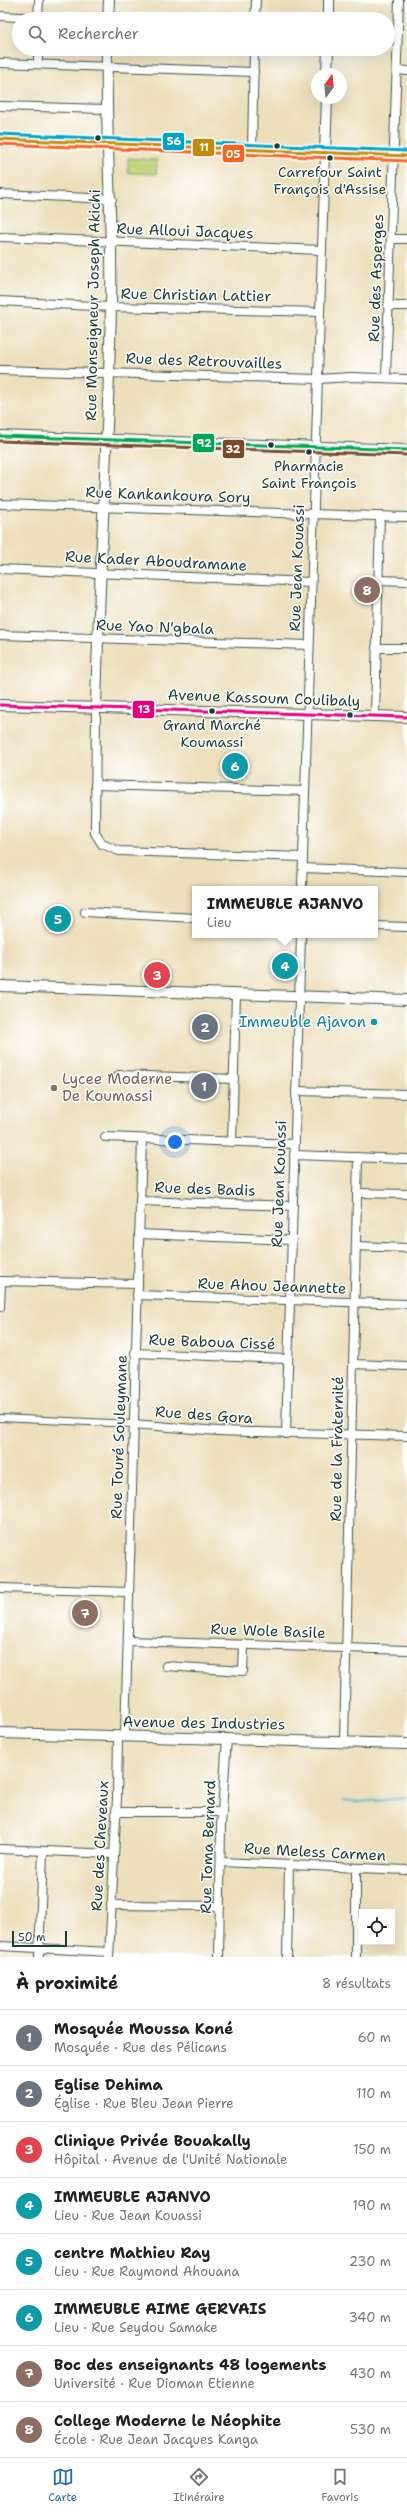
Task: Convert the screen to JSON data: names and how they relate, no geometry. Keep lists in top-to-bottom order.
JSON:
{
  "streets": {
    "street": [
      "Rue Alloui Jacques",
      "Rue des Asperges",
      "Rue Christian Lattier",
      "Rue Monseigneur Joseph Akichi",
      "Rue des Retrouvailles",
      "Rue Kankankoura Sory",
      "Rue Kader Aboudramane",
      "Rue Jean Kouassi",
      "Rue Yao N'gbala",
      "Avenue Kassoum Coulibaly",
      "Rue des Badis",
      "Rue Ahou Jeannette",
      "Rue Baboua Cissé",
      "Rue des Gora",
      "Rue Touré Souleymane",
      "Rue de la Fraternité",
      "Rue Wole Basile",
      "Avenue des Industries",
      "Rue des Cheveaux",
      "Rue Toma Bernard",
      "Rue Meless Carmen"
    ]
  },
  "crossings": [
    ["Rue Alloui Jacques", "Rue Monseigneur Joseph Akichi"],
    ["Rue Alloui Jacques", "Rue Jean Kouassi"],
    ["Rue des Asperges", "Rue des Retrouvailles"],
    ["Rue Christian Lattier", "Rue Monseigneur Joseph Akichi"],
    ["Rue Christian Lattier", "Rue Jean Kouassi"],
    ["Rue Monseigneur Joseph Akichi", "Rue des Retrouvailles"],
    ["Rue Monseigneur Joseph Akichi", "Rue Kankankoura Sory"],
    ["Rue Monseigneur Joseph Akichi", "Rue Kader Aboudramane"],
    ["Rue Monseigneur Joseph Akichi", "Rue Jean Kouassi"],
    ["Rue Monseigneur Joseph Akichi", "Rue Yao N'gbala"],
    ["Rue Monseigneur Joseph Akichi", "Avenue Kassoum Coulibaly"],
    ["Rue des Retrouvailles", "Rue Jean Kouassi"],
    ["Rue Kankankoura Sory", "Rue Jean Kouassi"],
    ["Rue Kader Aboudramane", "Rue Jean Kouassi"],
    ["Rue Jean Kouassi", "Rue Yao N'gbala"],
    ["Rue Jean Kouassi", "Avenue Kassoum Coulibaly"],
    ["Rue Jean Kouassi", "Rue des Badis"],
    ["Rue Jean Kouassi", "Rue Ahou Jeannette"],
    ["Rue Jean Kouassi", "Rue Baboua Cissé"],
    ["Rue Jean Kouassi", "Rue des Gora"],
    ["Rue des Badis", "Rue Touré Souleymane"],
    ["Rue Ahou Jeannette", "Rue Touré Souleymane"],
    ["Rue Ahou Jeannette", "Rue de la Fraternité"],
    ["Rue Baboua Cissé", "Rue Touré Souleymane"],
    ["Rue des Gora", "Rue Touré Souleymane"],
    ["Rue des Gora", "Rue de la Fraternité"],
    ["Rue Touré Souleymane", "Rue Wole Basile"],
    ["Rue Touré Souleymane", "Avenue des Industries"],
    ["Rue Touré Souleymane", "Rue des Cheveaux"],
    ["Rue de la Fraternité", "Rue Wole Basile"],
    ["Rue de la Fraternité", "Avenue des Industries"],
    ["Avenue des Industries", "Rue des Cheveaux"],
    ["Avenue des Industries", "Rue Toma Bernard"],
    ["Rue Toma Bernard", "Rue Meless Carmen"]
  ],
  "places": [
    "Carrefour Saint François d'Assise",
    "Pharmacie Saint François",
    "Grand Marché Koumassi",
    "Immeuble Ajavon",
    "Lycee Moderne De Koumassi"
  ],
  "lines": [
    "transit line 56",
    "transit line 11",
    "transit line 05",
    "transit line 92",
    "transit line 32",
    "transit line 13"
  ],
  "scale_bar": "50 m",
  "north": "top",
  "page": {
    "search": "Rechercher",
    "pins": [
      "8",
      "6",
      "5",
      "4",
      "3",
      "2",
      "1",
      "7"
    ],
    "popup": ["IMMEUBLE AJANVO", "Lieu"],
    "scale": "50 m",
    "heading": ["À proximité", "8 résultats"],
    "list": [
      {
        "mark": "1",
        "name": "Mosquée Moussa Koné",
        "note": "Mosquée · Rue des Pélicans",
        "value": "60 m"
      },
      {
        "mark": "2",
        "name": "Eglise Dehima",
        "note": "Église · Rue Bleu Jean Pierre",
        "value": "110 m"
      },
      {
        "mark": "3",
        "name": "Clinique Privée Bouakally",
        "note": "Hôpital · Avenue de l'Unité Nationale",
        "value": "150 m"
      },
      {
        "mark": "4",
        "name": "IMMEUBLE AJANVO",
        "note": "Lieu · Rue Jean Kouassi",
        "value": "190 m"
      },
      {
        "mark": "5",
        "name": "centre Mathieu Ray",
        "note": "Lieu · Rue Raymond Ahouana",
        "value": "230 m"
      },
      {
        "mark": "6",
        "name": "IMMEUBLE AIME GERVAIS",
        "note": "Lieu · Rue Seydou Samake",
        "value": "340 m"
      },
      {
        "mark": "7",
        "name": "Boc des enseignants 48 logements",
        "note": "Université · Rue Dioman Etienne",
        "value": "430 m"
      },
      {
        "mark": "8",
        "name": "College Moderne le Néophite",
        "note": "École · Rue Jean Jacques Kanga",
        "value": "530 m"
      }
    ],
    "nav": ["Carte", "Itinéraire", "Favoris"]
  }
}
